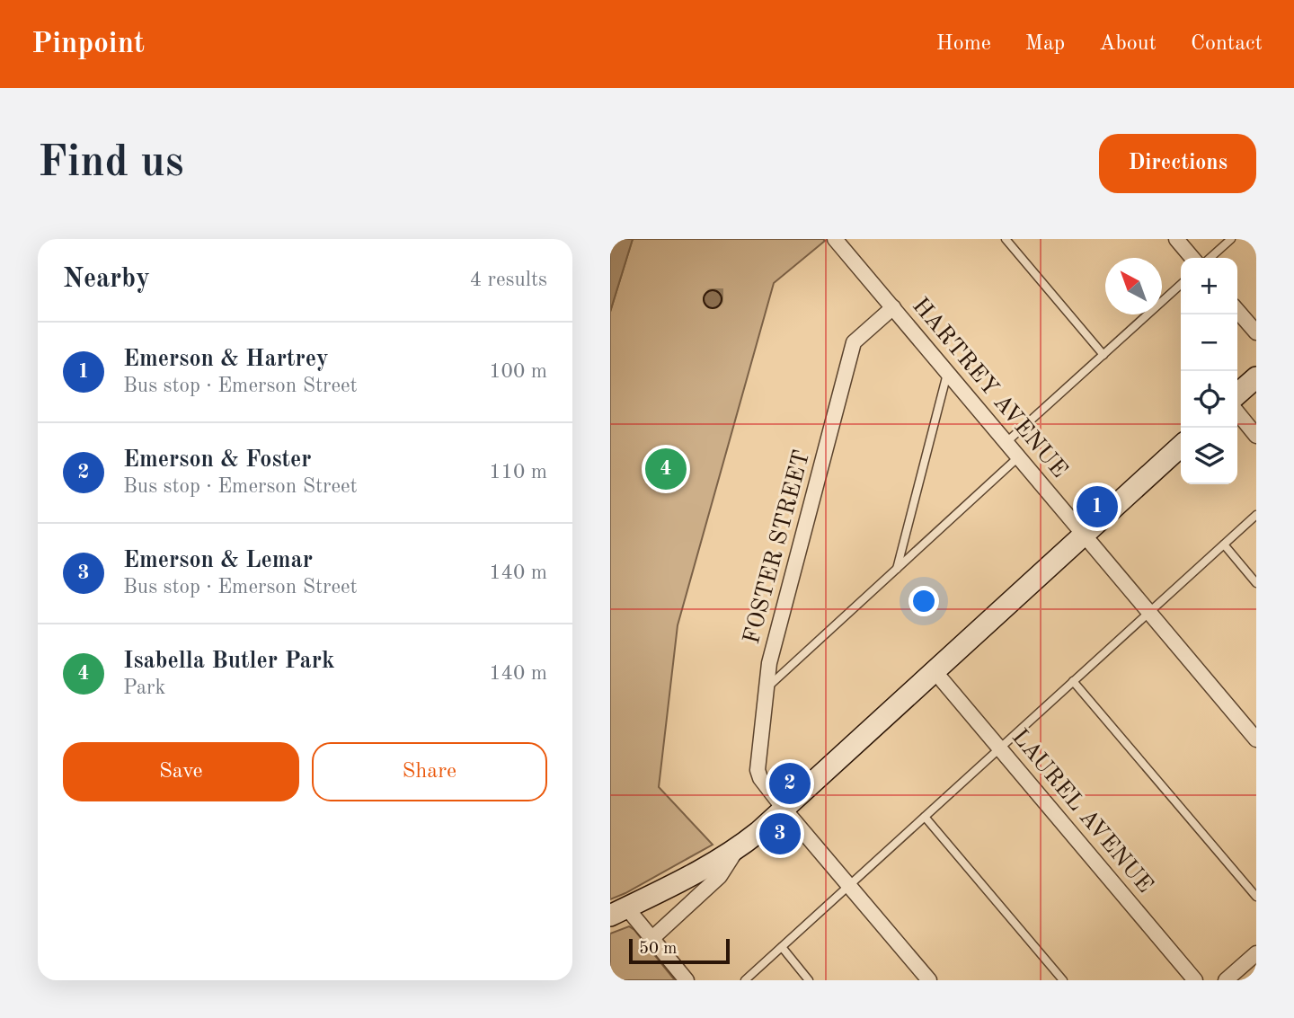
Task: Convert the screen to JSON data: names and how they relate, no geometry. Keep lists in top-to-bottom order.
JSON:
{
  "streets": {
    "street": ["HARTREY AVENUE", "FOSTER STREET", "LAUREL AVENUE"]
  },
  "crossings": [
    ["HARTREY AVENUE", "FOSTER STREET"]
  ],
  "scale_bar": "50 m",
  "north": "top left",
  "page": {
    "header": "Pinpoint",
    "nav": [
      "Home",
      "Map",
      "About",
      "Contact"
    ],
    "buttons": [
      "Directions",
      ["Save", "Share"]
    ],
    "title": "Find us",
    "heading": ["Nearby", "4 results"],
    "map_buttons": ["+", "−"],
    "list": [
      {
        "mark": "1",
        "name": "Emerson & Hartrey",
        "note": "Bus stop · Emerson Street",
        "value": "100 m"
      },
      {
        "mark": "2",
        "name": "Emerson & Foster",
        "note": "Bus stop · Emerson Street",
        "value": "110 m"
      },
      {
        "mark": "3",
        "name": "Emerson & Lemar",
        "note": "Bus stop · Emerson Street",
        "value": "140 m"
      },
      {
        "mark": "4",
        "name": "Isabella Butler Park",
        "note": "Park",
        "value": "140 m"
      }
    ],
    "pins": [
      "4",
      "1",
      "2",
      "3"
    ],
    "scale": "50 m"
  }
}
